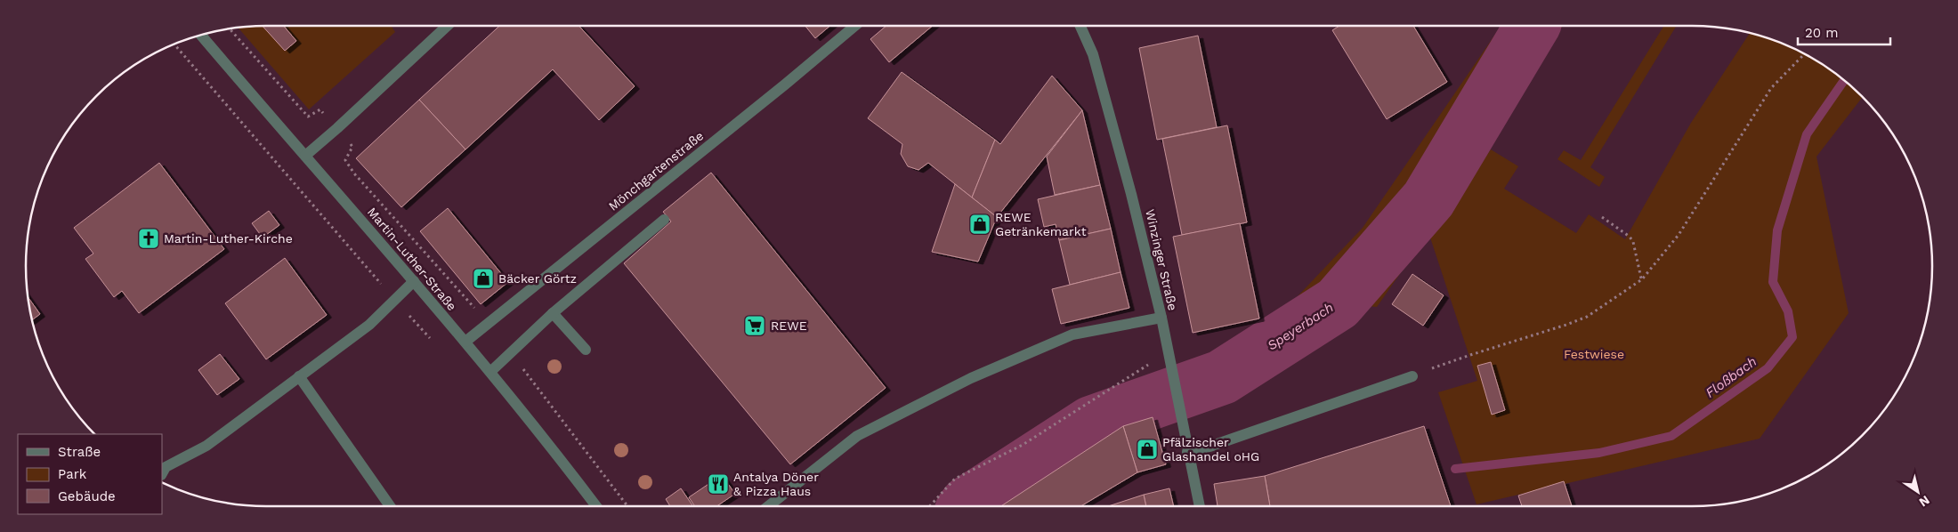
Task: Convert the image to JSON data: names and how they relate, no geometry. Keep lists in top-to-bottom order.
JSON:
{
  "streets": {
    "street": ["Mönchgartenstraße", "Martin-Luther-Straße", "Winzinger Straße"]
  },
  "crossings": [
    ["Mönchgartenstraße", "Martin-Luther-Straße"]
  ],
  "water": ["Speyerbach", "Floßbach"],
  "parks": ["Festwiese"],
  "places": {
    "shop": ["REWE Getränkemarkt", "Bäcker Görtz", "Pfälzischer Glashandel oHG"],
    "church": ["Martin-Luther-Kirche"],
    "supermarket": ["REWE"],
    "restaurant": ["Antalya Döner & Pizza Haus"]
  },
  "legend": ["Straße", "Park", "Gebäude"],
  "scale_bar": "20 m",
  "north": "bottom right"
}
